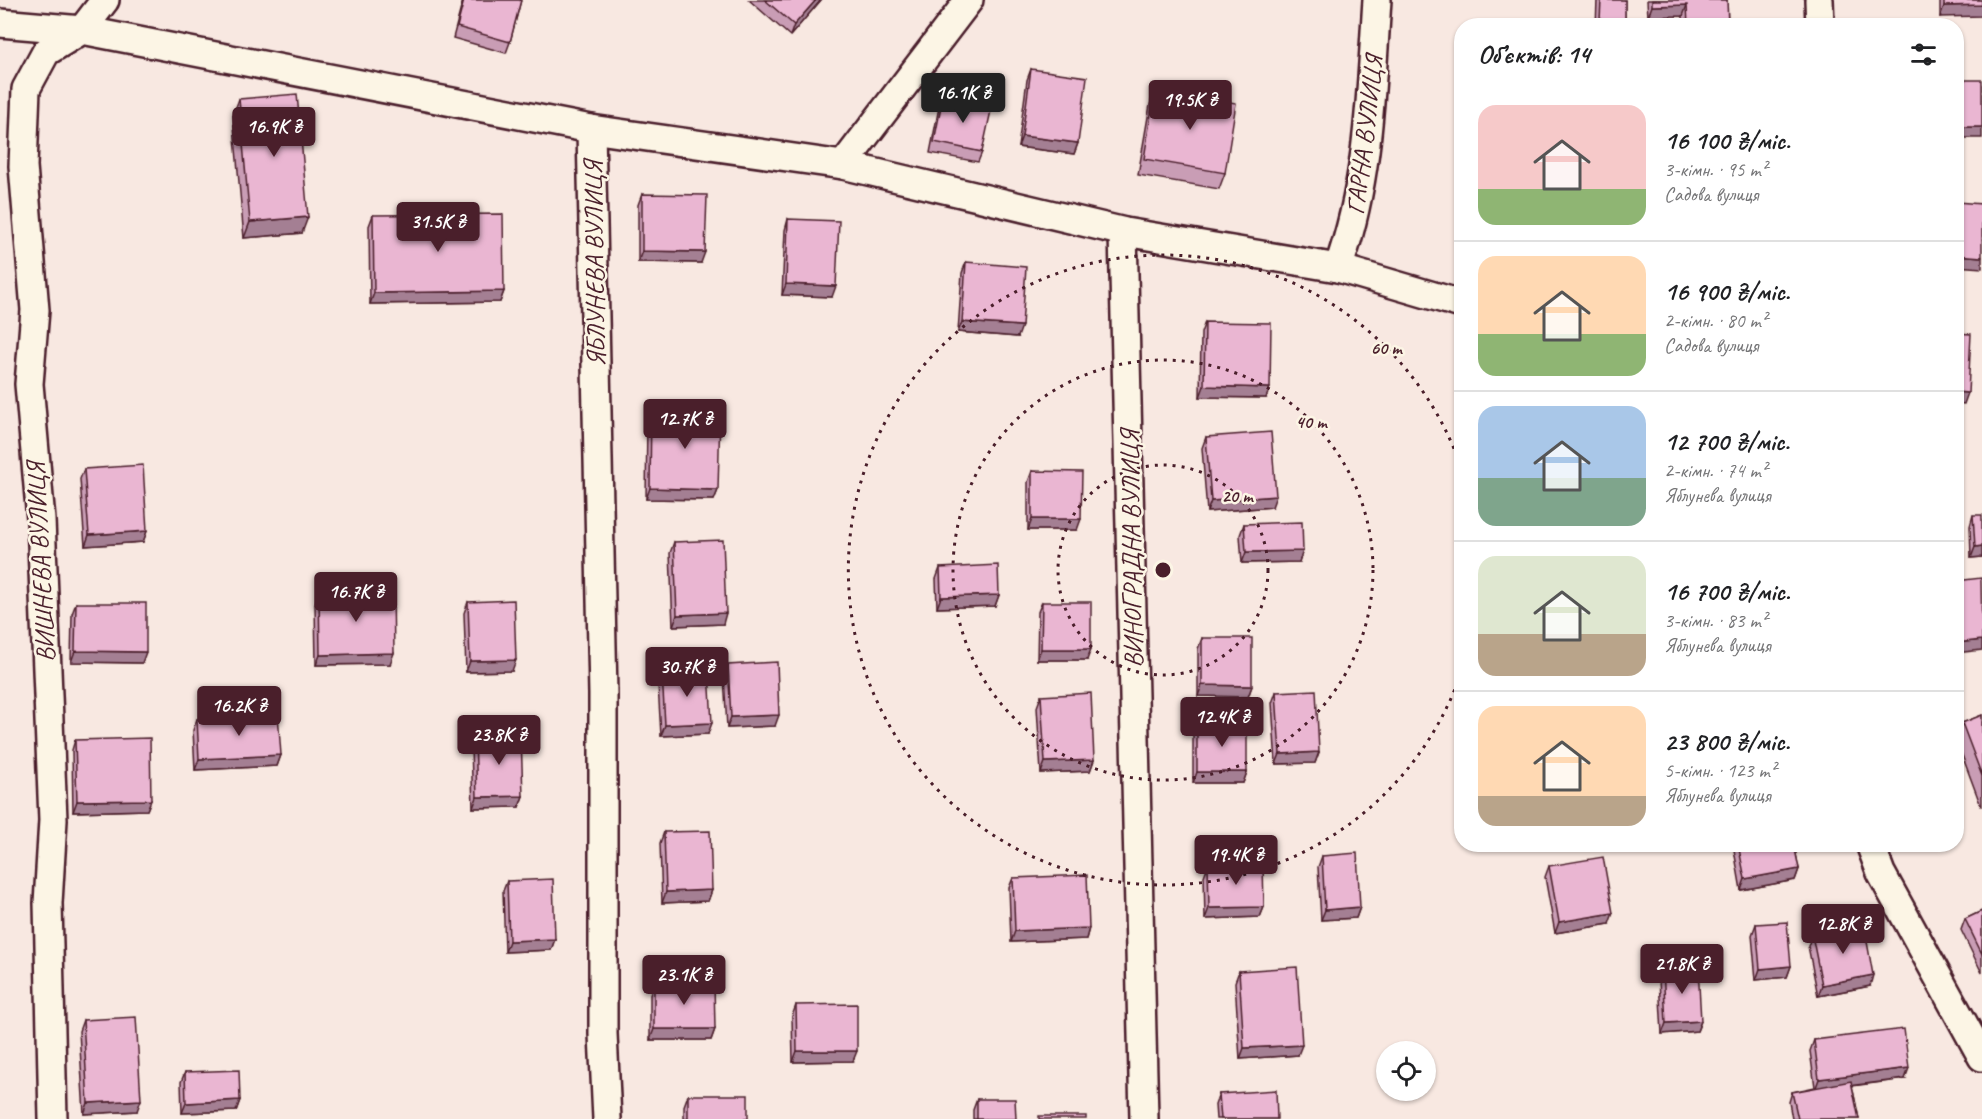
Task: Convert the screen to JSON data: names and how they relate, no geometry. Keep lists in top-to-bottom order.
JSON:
{
  "streets": {
    "street": [
      "ГАРНА ВУЛИЦЯ",
      "ЯБЛУНЕВА ВУЛИЦЯ",
      "ВИНОГРАДНА ВУЛИЦЯ",
      "ВИШНЕВА ВУЛИЦЯ"
    ]
  },
  "page": {
    "heading": "Об’єктів: 14",
    "price": [
      "16.1K ₴",
      "19.5K ₴",
      "16.9K ₴",
      "31.5K ₴",
      "12.7K ₴",
      "16.7K ₴",
      "30.7K ₴",
      "16.2K ₴",
      "12.4K ₴",
      "23.8K ₴",
      "19.4K ₴",
      "12.8K ₴",
      "21.8K ₴",
      "23.1K ₴"
    ],
    "list": [
      {
        "name": "16 100 ₴/міс.",
        "note": "3-кімн. · 95 m² · Садова вулиця"
      },
      {
        "name": "16 900 ₴/міс.",
        "note": "2-кімн. · 80 m² · Садова вулиця"
      },
      {
        "name": "12 700 ₴/міс.",
        "note": "2-кімн. · 74 m² · Яблунева вулиця"
      },
      {
        "name": "16 700 ₴/міс.",
        "note": "3-кімн. · 83 m² · Яблунева вулиця"
      },
      {
        "name": "23 800 ₴/міс.",
        "note": "5-кімн. · 123 m² · Яблунева вулиця"
      }
    ]
  },
  "rings": ["60 m", "40 m", "20 m"]
}
